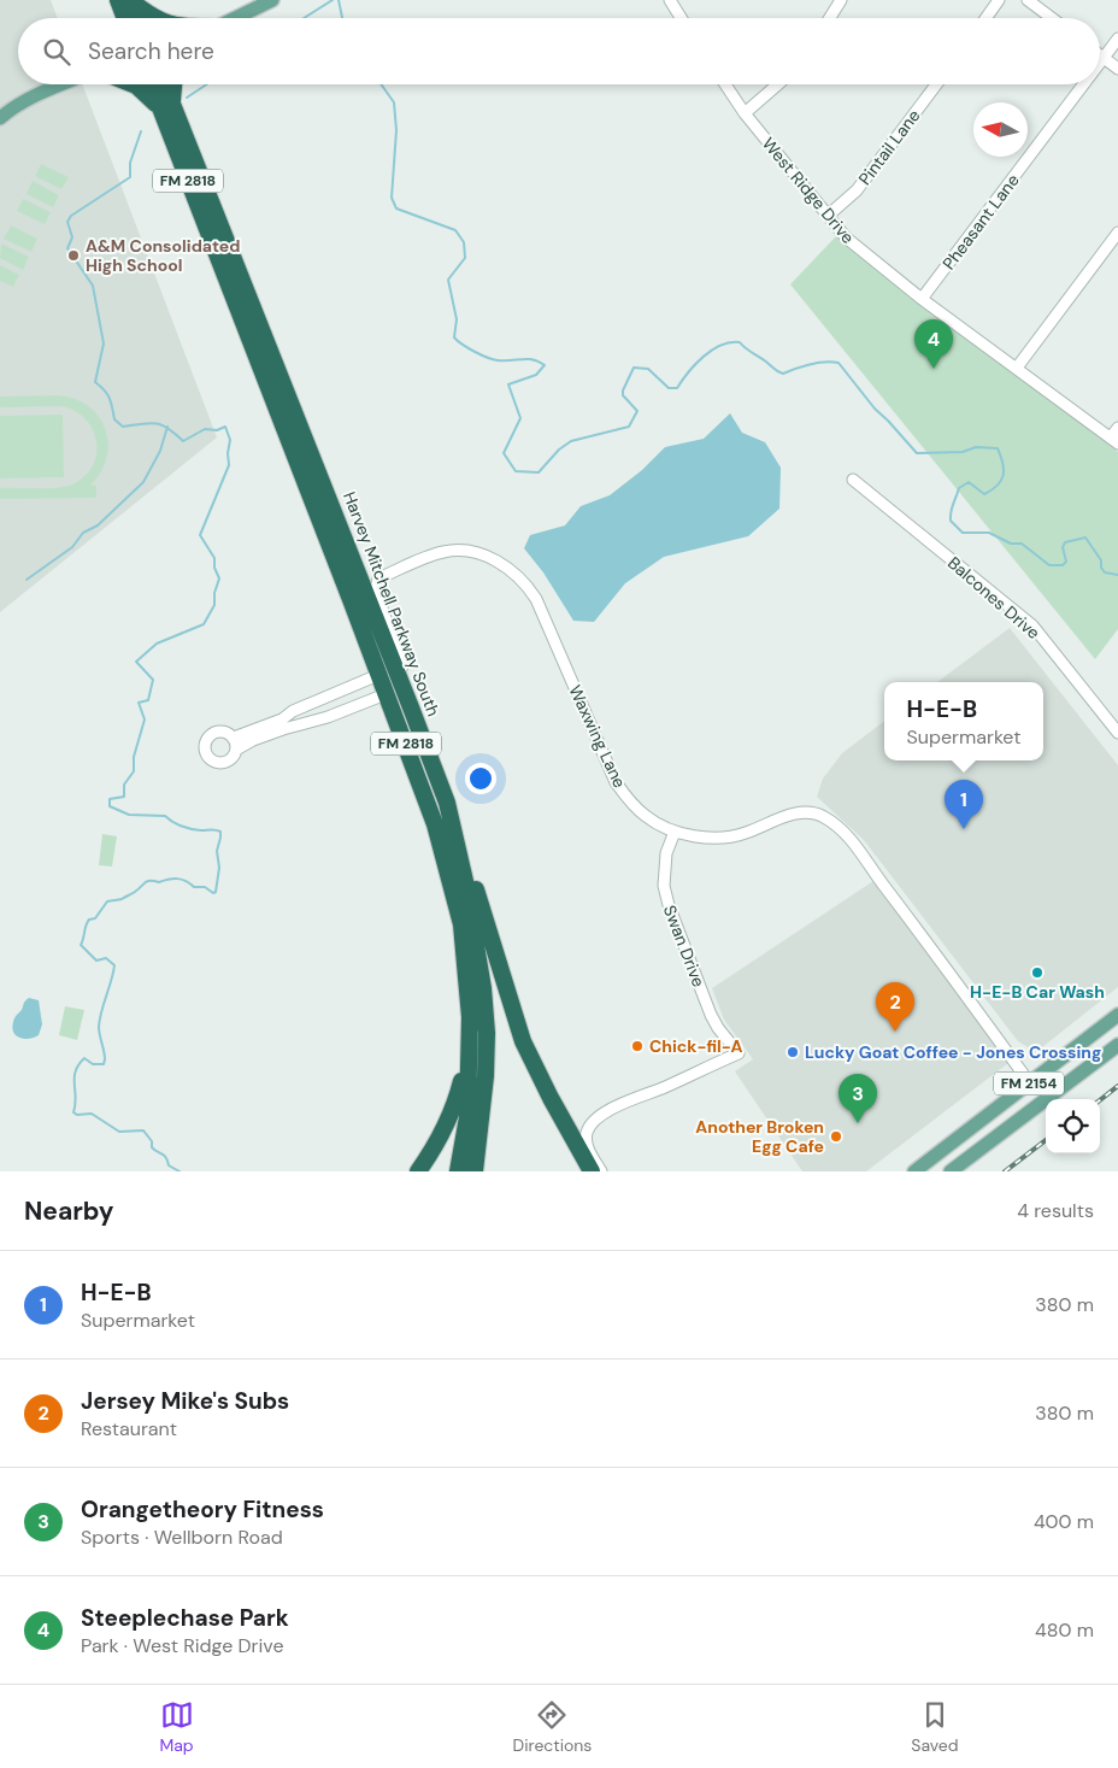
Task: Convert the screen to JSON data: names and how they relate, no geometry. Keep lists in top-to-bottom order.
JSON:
{
  "streets": {
    "highway": ["FM 2818", "Harvey Mitchell Parkway South"],
    "main road": ["FM 2154"],
    "street": [
      "Pintail Lane",
      "West Ridge Drive",
      "Pheasant Lane",
      "Balcones Drive",
      "Waxwing Lane",
      "Swan Drive"
    ]
  },
  "crossings": [
    ["Pintail Lane", "West Ridge Drive"],
    ["West Ridge Drive", "Pheasant Lane"],
    ["Waxwing Lane", "Swan Drive"],
    ["Waxwing Lane", "FM 2154"]
  ],
  "places": [
    "A&M Consolidated High School",
    "H-E-B Car Wash",
    "Chick-fil-A",
    "Lucky Goat Coffee - Jones Crossing",
    "Another Broken Egg Cafe"
  ],
  "north": "left",
  "page": {
    "search": "Search here",
    "pins": [
      "4",
      "1",
      "2",
      "3"
    ],
    "popup": ["H-E-B", "Supermarket"],
    "heading": ["Nearby", "4 results"],
    "list": [
      {
        "mark": "1",
        "name": "H-E-B",
        "note": "Supermarket",
        "value": "380 m"
      },
      {
        "mark": "2",
        "name": "Jersey Mike's Subs",
        "note": "Restaurant",
        "value": "380 m"
      },
      {
        "mark": "3",
        "name": "Orangetheory Fitness",
        "note": "Sports · Wellborn Road",
        "value": "400 m"
      },
      {
        "mark": "4",
        "name": "Steeplechase Park",
        "note": "Park · West Ridge Drive",
        "value": "480 m"
      }
    ],
    "nav": ["Map", "Directions", "Saved"]
  }
}
